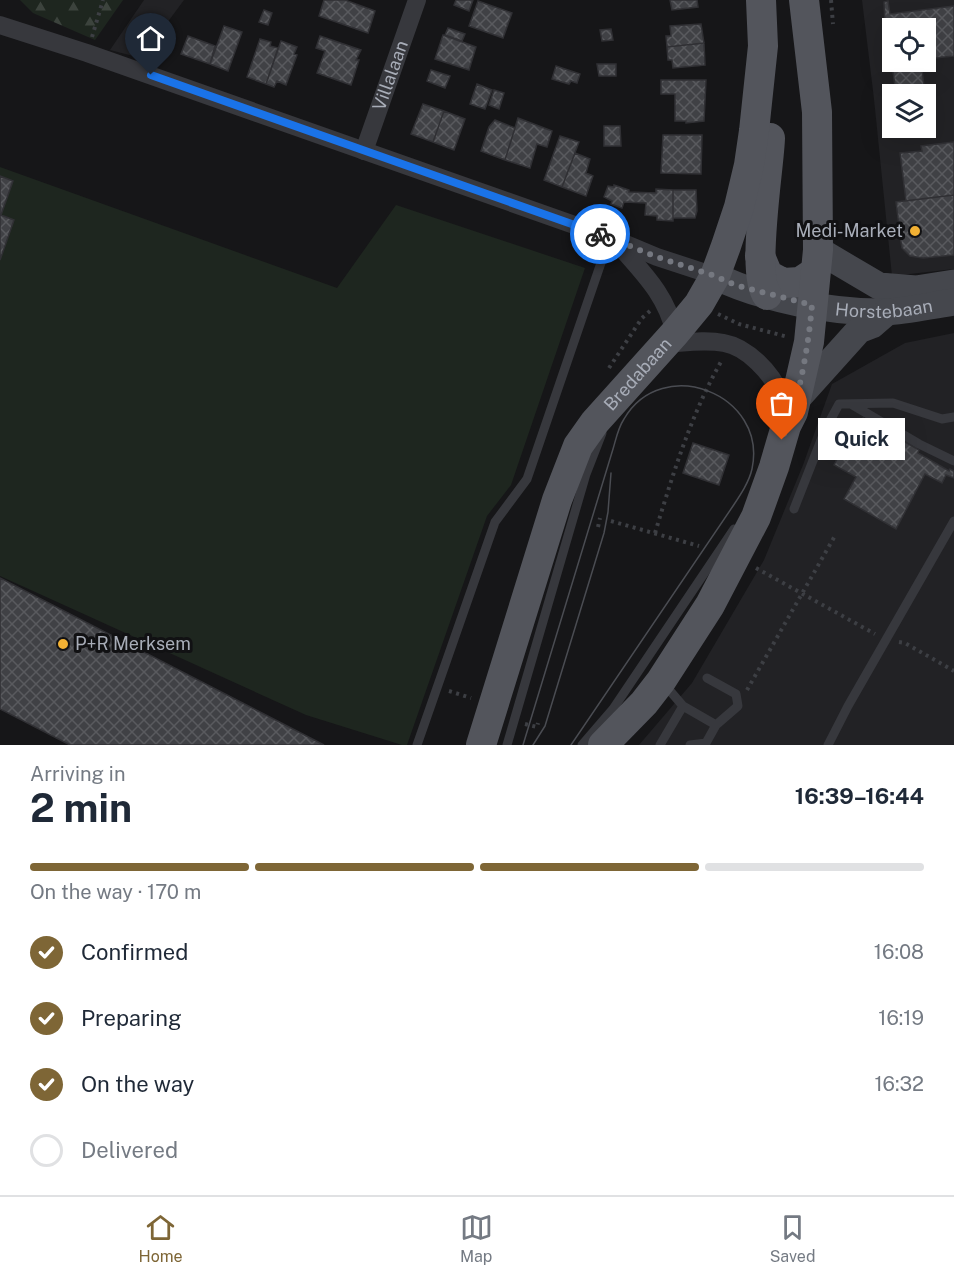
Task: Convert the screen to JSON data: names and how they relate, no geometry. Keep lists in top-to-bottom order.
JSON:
{
  "streets": {
    "main road": ["Bredabaan"],
    "street": ["Villalaan", "Horstebaan"]
  },
  "crossings": [
    ["Horstebaan", "Bredabaan"]
  ],
  "places": ["Medi-Market", "Quick", "P+R Merksem"],
  "page": {
    "bubble": "Quick",
    "heading": ["2 min", "Arriving in", "16:39–16:44"],
    "bar": "On the way · 170 m",
    "list": [
      ["Confirmed", "16:08"],
      ["Preparing", "16:19"],
      ["On the way", "16:32"],
      "Delivered"
    ],
    "tabs": ["Home", "Map", "Saved"]
  }
}
